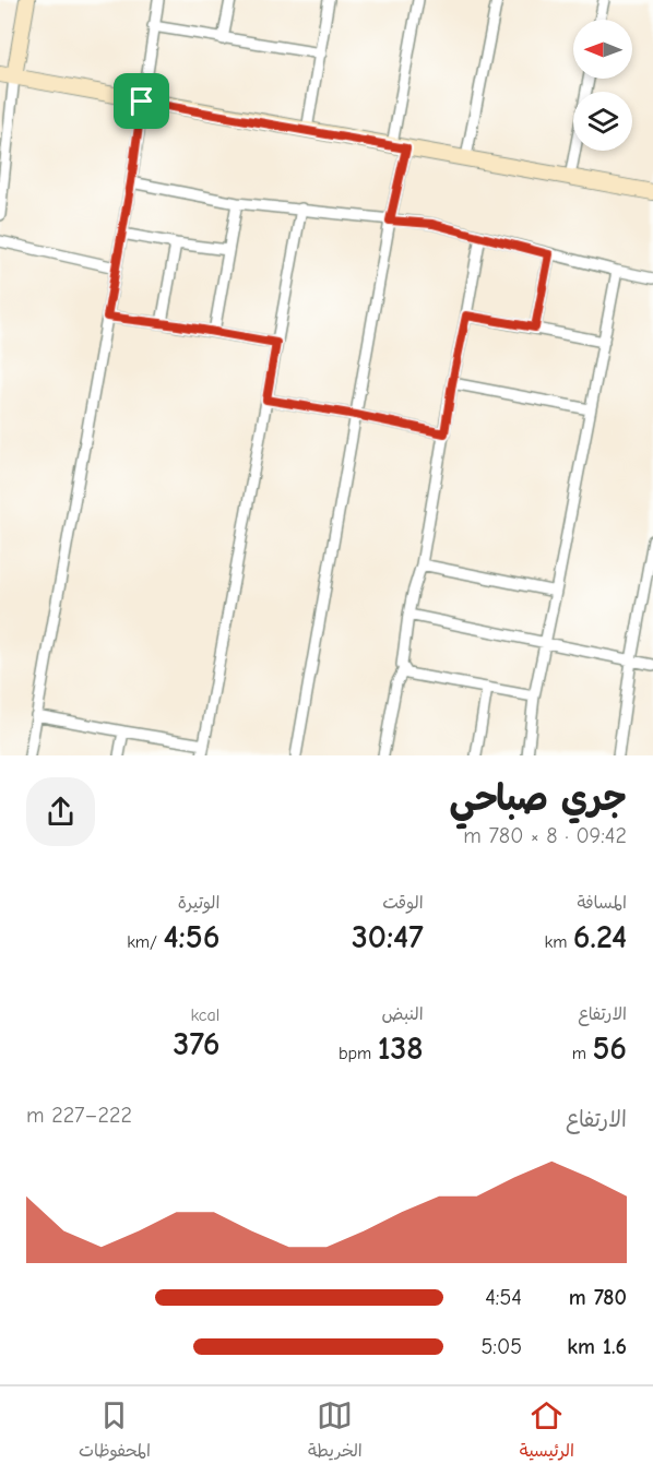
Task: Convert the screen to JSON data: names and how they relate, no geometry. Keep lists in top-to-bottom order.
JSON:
{
  "north": "left",
  "page": {
    "heading": ["جري صباحي", "09:42 · 8 × 780 m"],
    "stats": [
      ["المسافة", "6.24 km"],
      ["الوقت", "30:47"],
      ["الوتيرة", "4:56 /km"],
      ["الارتفاع", "56 m"],
      ["النبض", "138 bpm"],
      ["kcal", "376"]
    ],
    "chart": ["الارتفاع", "222–227 m"],
    "list": [
      {
        "name": "780 m",
        "note": "4:54"
      },
      {
        "name": "1.6 km",
        "note": "5:05"
      }
    ],
    "tabs": ["الرئيسية", "الخريطة", "المحفوظات"]
  }
}
